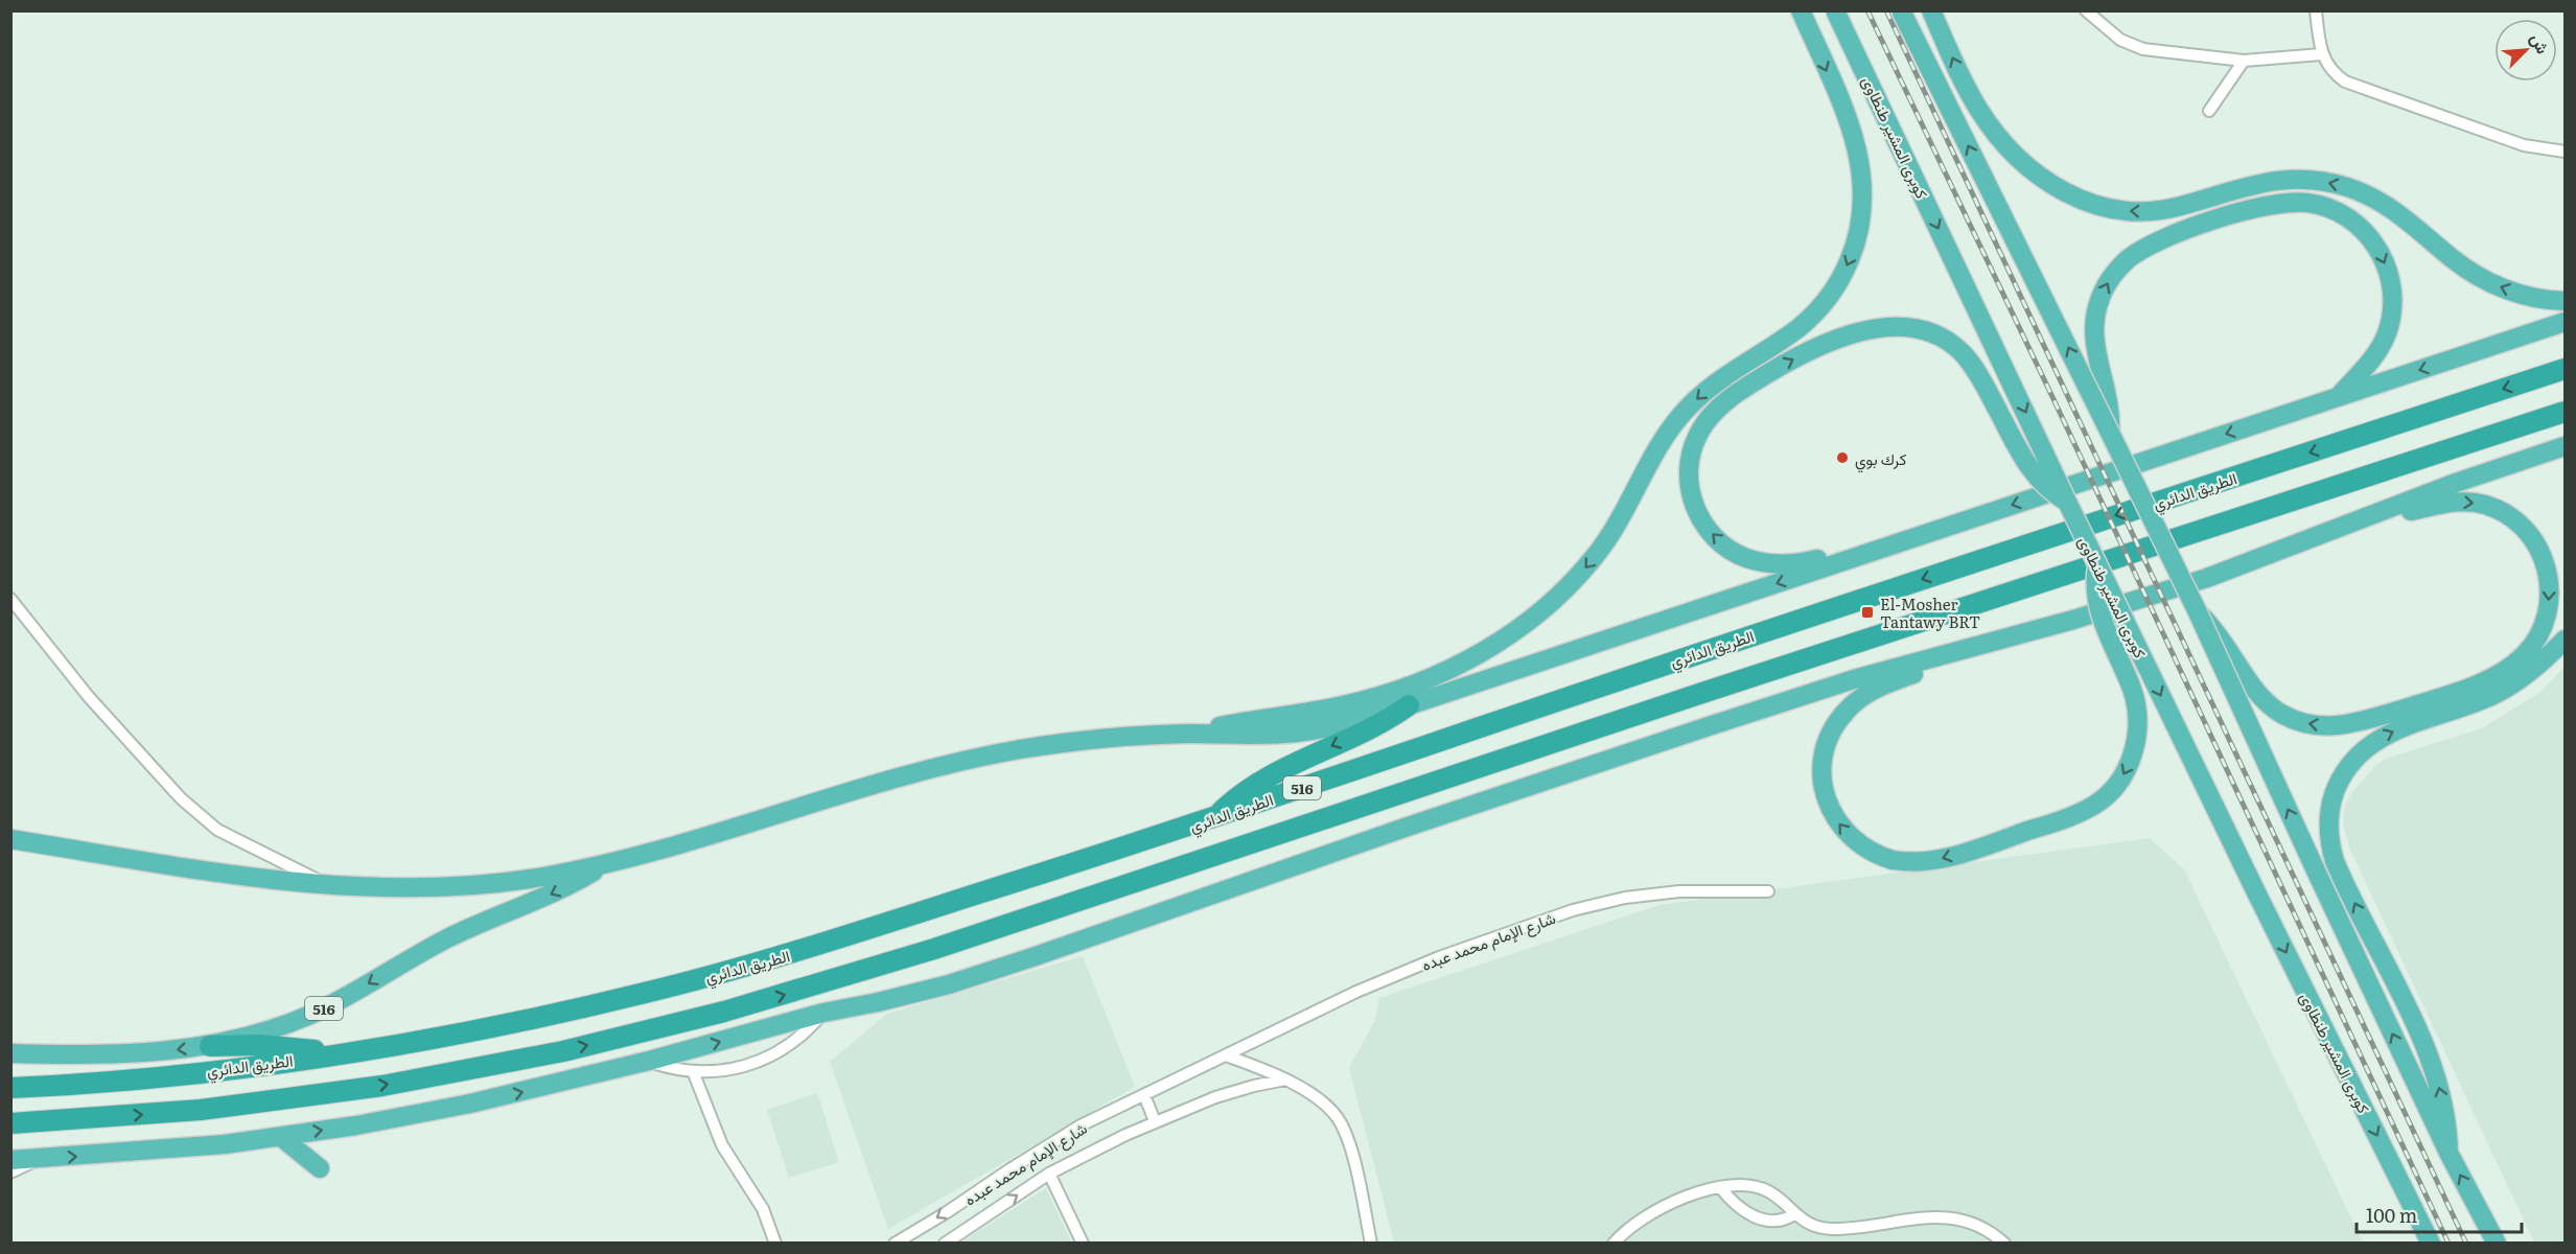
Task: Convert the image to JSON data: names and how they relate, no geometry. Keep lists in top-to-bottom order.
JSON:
{
  "streets": {
    "highway": ["كوبرى المشير طنطاوى", "الطريق الدائري", "516"],
    "street": ["شارع الإمام محمد عبده"]
  },
  "crossings": [
    ["الطريق الدائري", "516"]
  ],
  "places": {
    "other": ["كرك بوي"],
    "transit": ["El-Mosher Tantawy BRT"]
  },
  "scale_bar": "100 m",
  "north": "top right"
}
